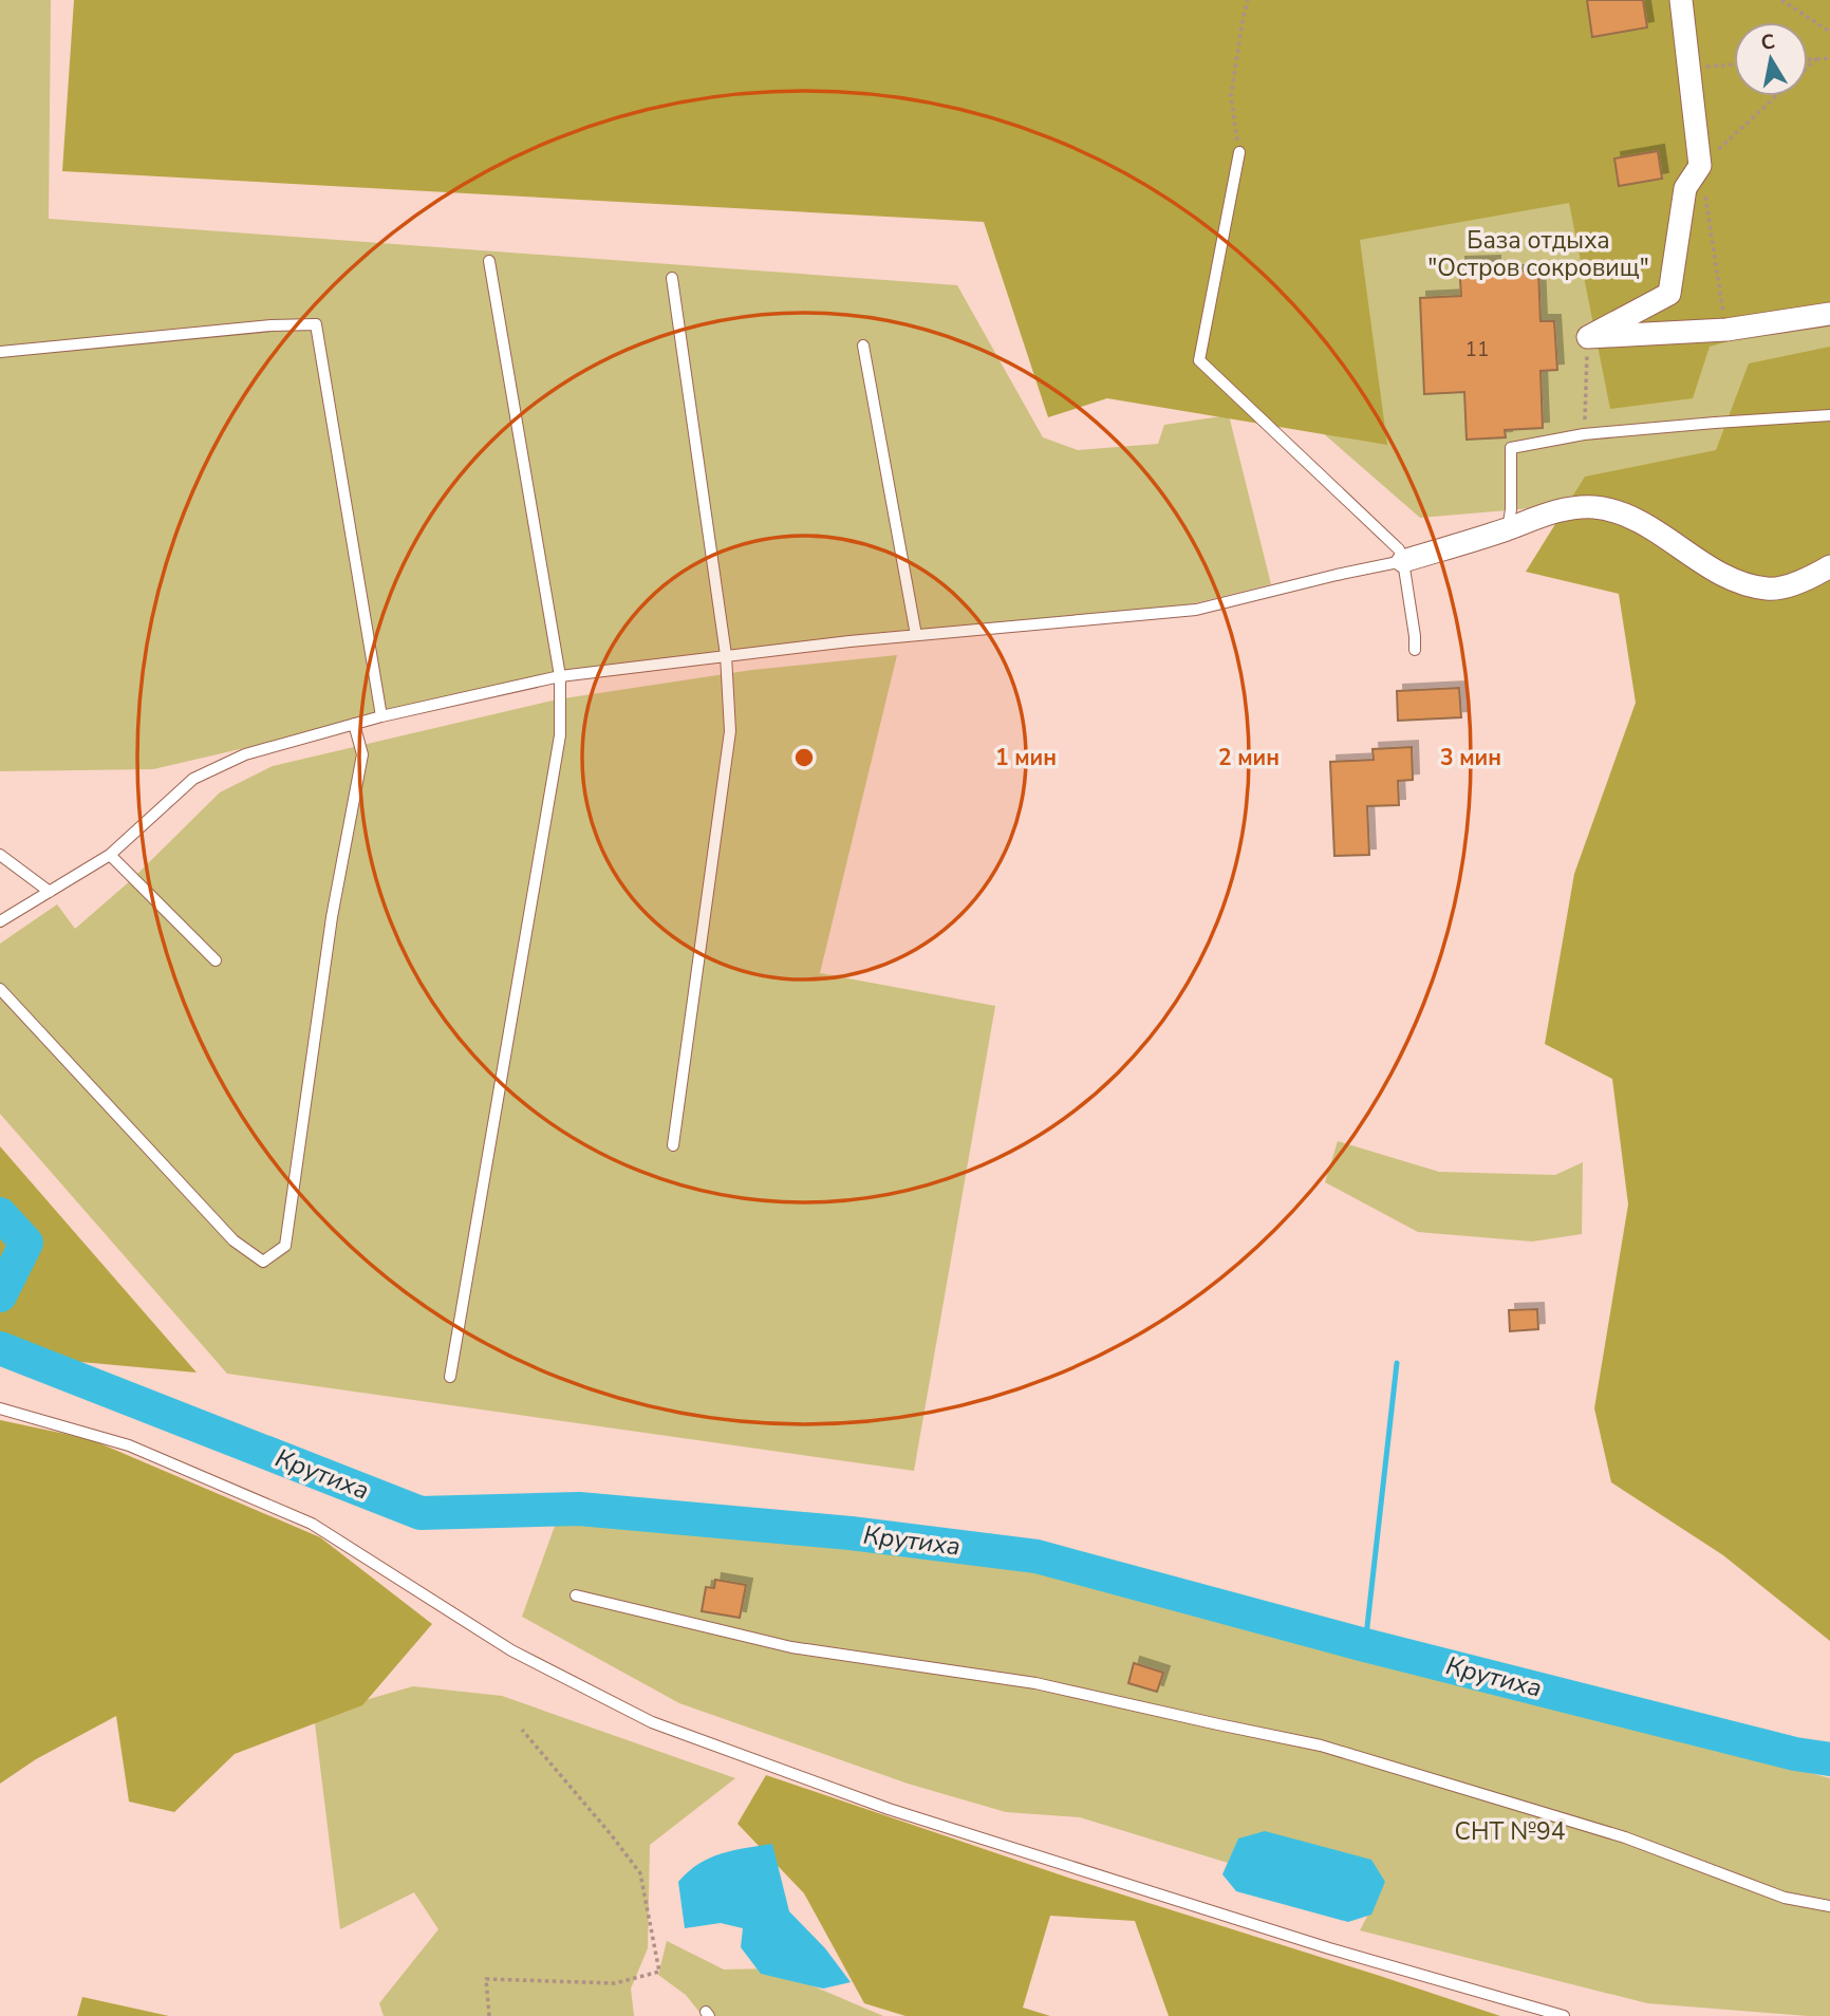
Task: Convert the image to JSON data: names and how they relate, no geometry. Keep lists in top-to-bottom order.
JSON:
{
  "water": ["Крутиха"],
  "parks": ["База отдыха \"Остров сокровищ\"", "СНТ №94"],
  "house_numbers": ["11"],
  "north": "top",
  "rings": ["1 мин", "2 мин", "3 мин"]
}
